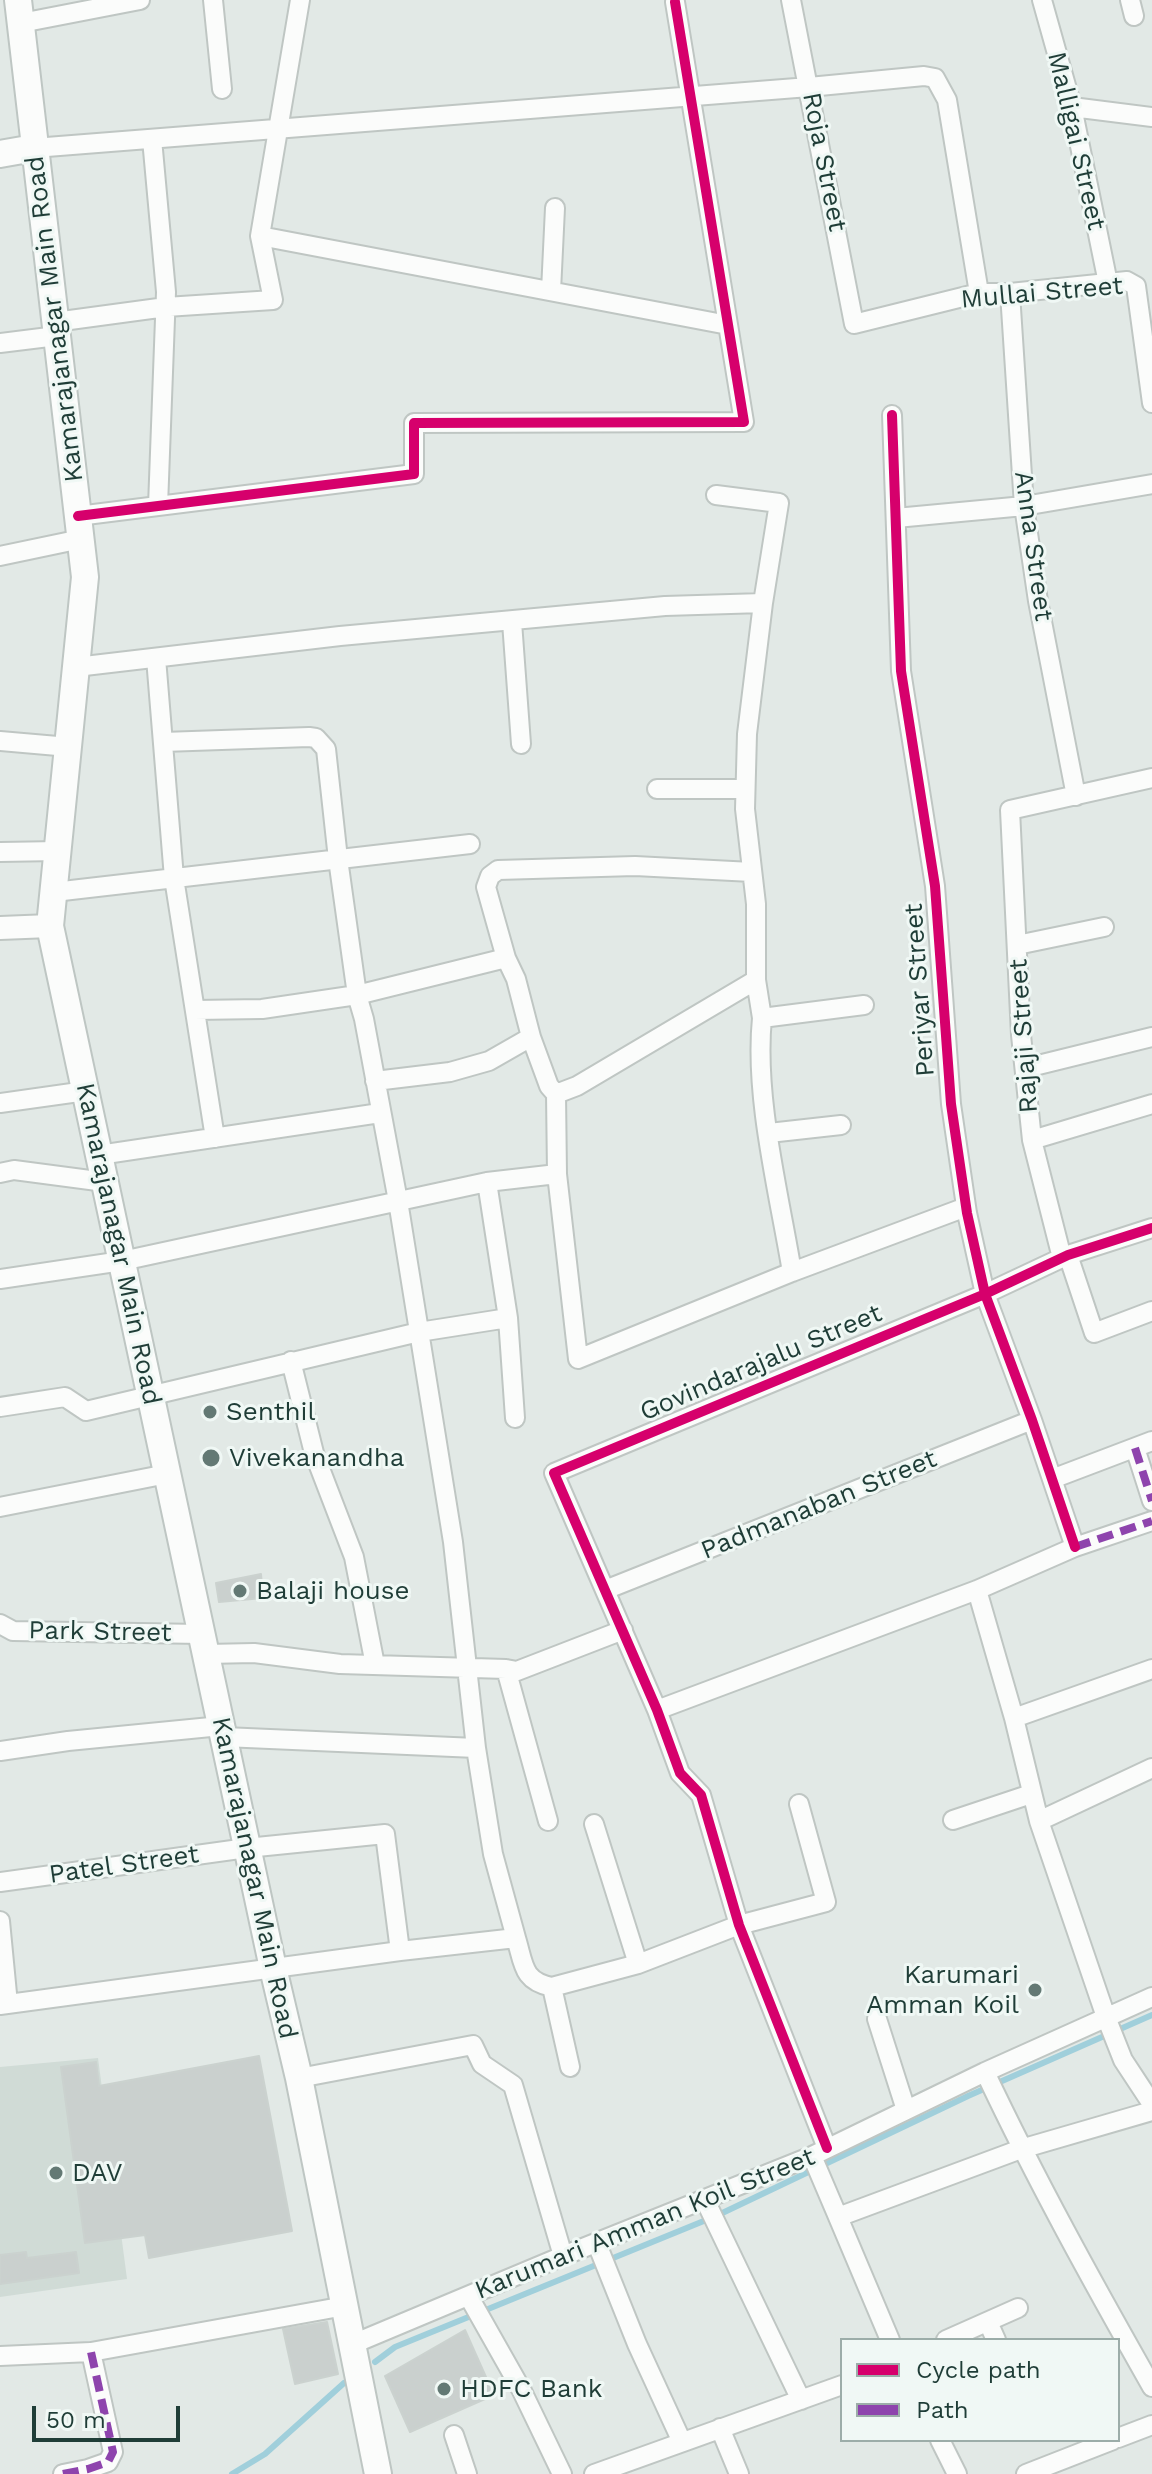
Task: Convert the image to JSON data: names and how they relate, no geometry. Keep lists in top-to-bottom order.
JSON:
{
  "streets": {
    "main road": ["Kamarajanagar Main Road"],
    "street": [
      "Malligai Street",
      "Roja Street",
      "Mullai Street",
      "Anna Street",
      "Periyar Street",
      "Rajaji Street",
      "Govindarajalu Street",
      "Padmanaban Street",
      "Park Street",
      "Patel Street",
      "Karumari Amman Koil Street"
    ]
  },
  "crossings": [
    ["Malligai Street", "Mullai Street"],
    ["Roja Street", "Mullai Street"],
    ["Mullai Street", "Anna Street"],
    ["Kamarajanagar Main Road", "Park Street"],
    ["Kamarajanagar Main Road", "Patel Street"],
    ["Kamarajanagar Main Road", "Karumari Amman Koil Street"],
    ["Anna Street", "Rajaji Street"],
    ["Periyar Street", "Govindarajalu Street"],
    ["Periyar Street", "Padmanaban Street"],
    ["Rajaji Street", "Govindarajalu Street"],
    ["Govindarajalu Street", "Padmanaban Street"]
  ],
  "places": [
    "Senthil",
    "Vivekanandha",
    "Balaji house",
    "Karumari Amman Koil",
    "DAV",
    "HDFC Bank"
  ],
  "legend": ["Cycle path", "Path"],
  "scale_bar": "50 m"
}
